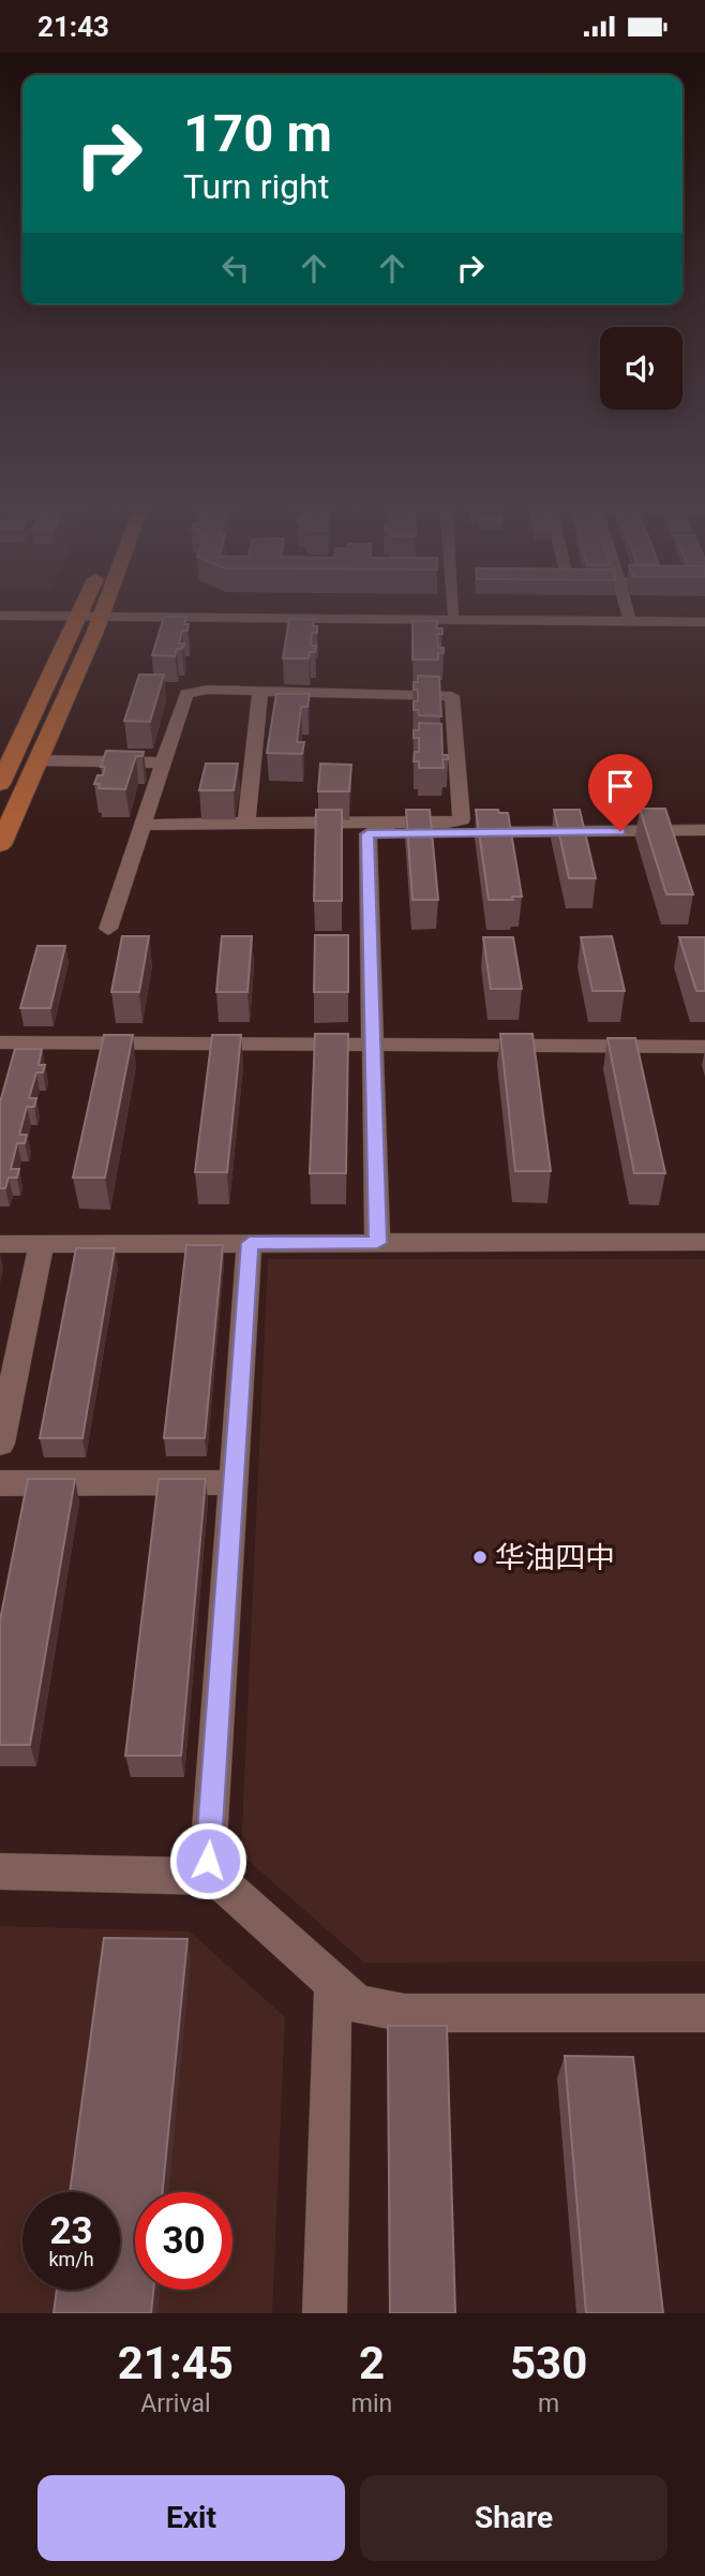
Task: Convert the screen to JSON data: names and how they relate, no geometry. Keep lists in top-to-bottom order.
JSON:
{
  "places": ["华油四中"],
  "page": {
    "status": "21:43",
    "turn": ["170 m", "Turn right"],
    "speed": "23 km/h",
    "limit": "30",
    "eta": [
      "21:45",
      "Arrival",
      "2",
      "min",
      "530",
      "m"
    ],
    "buttons": ["Exit", "Share"]
  }
}
